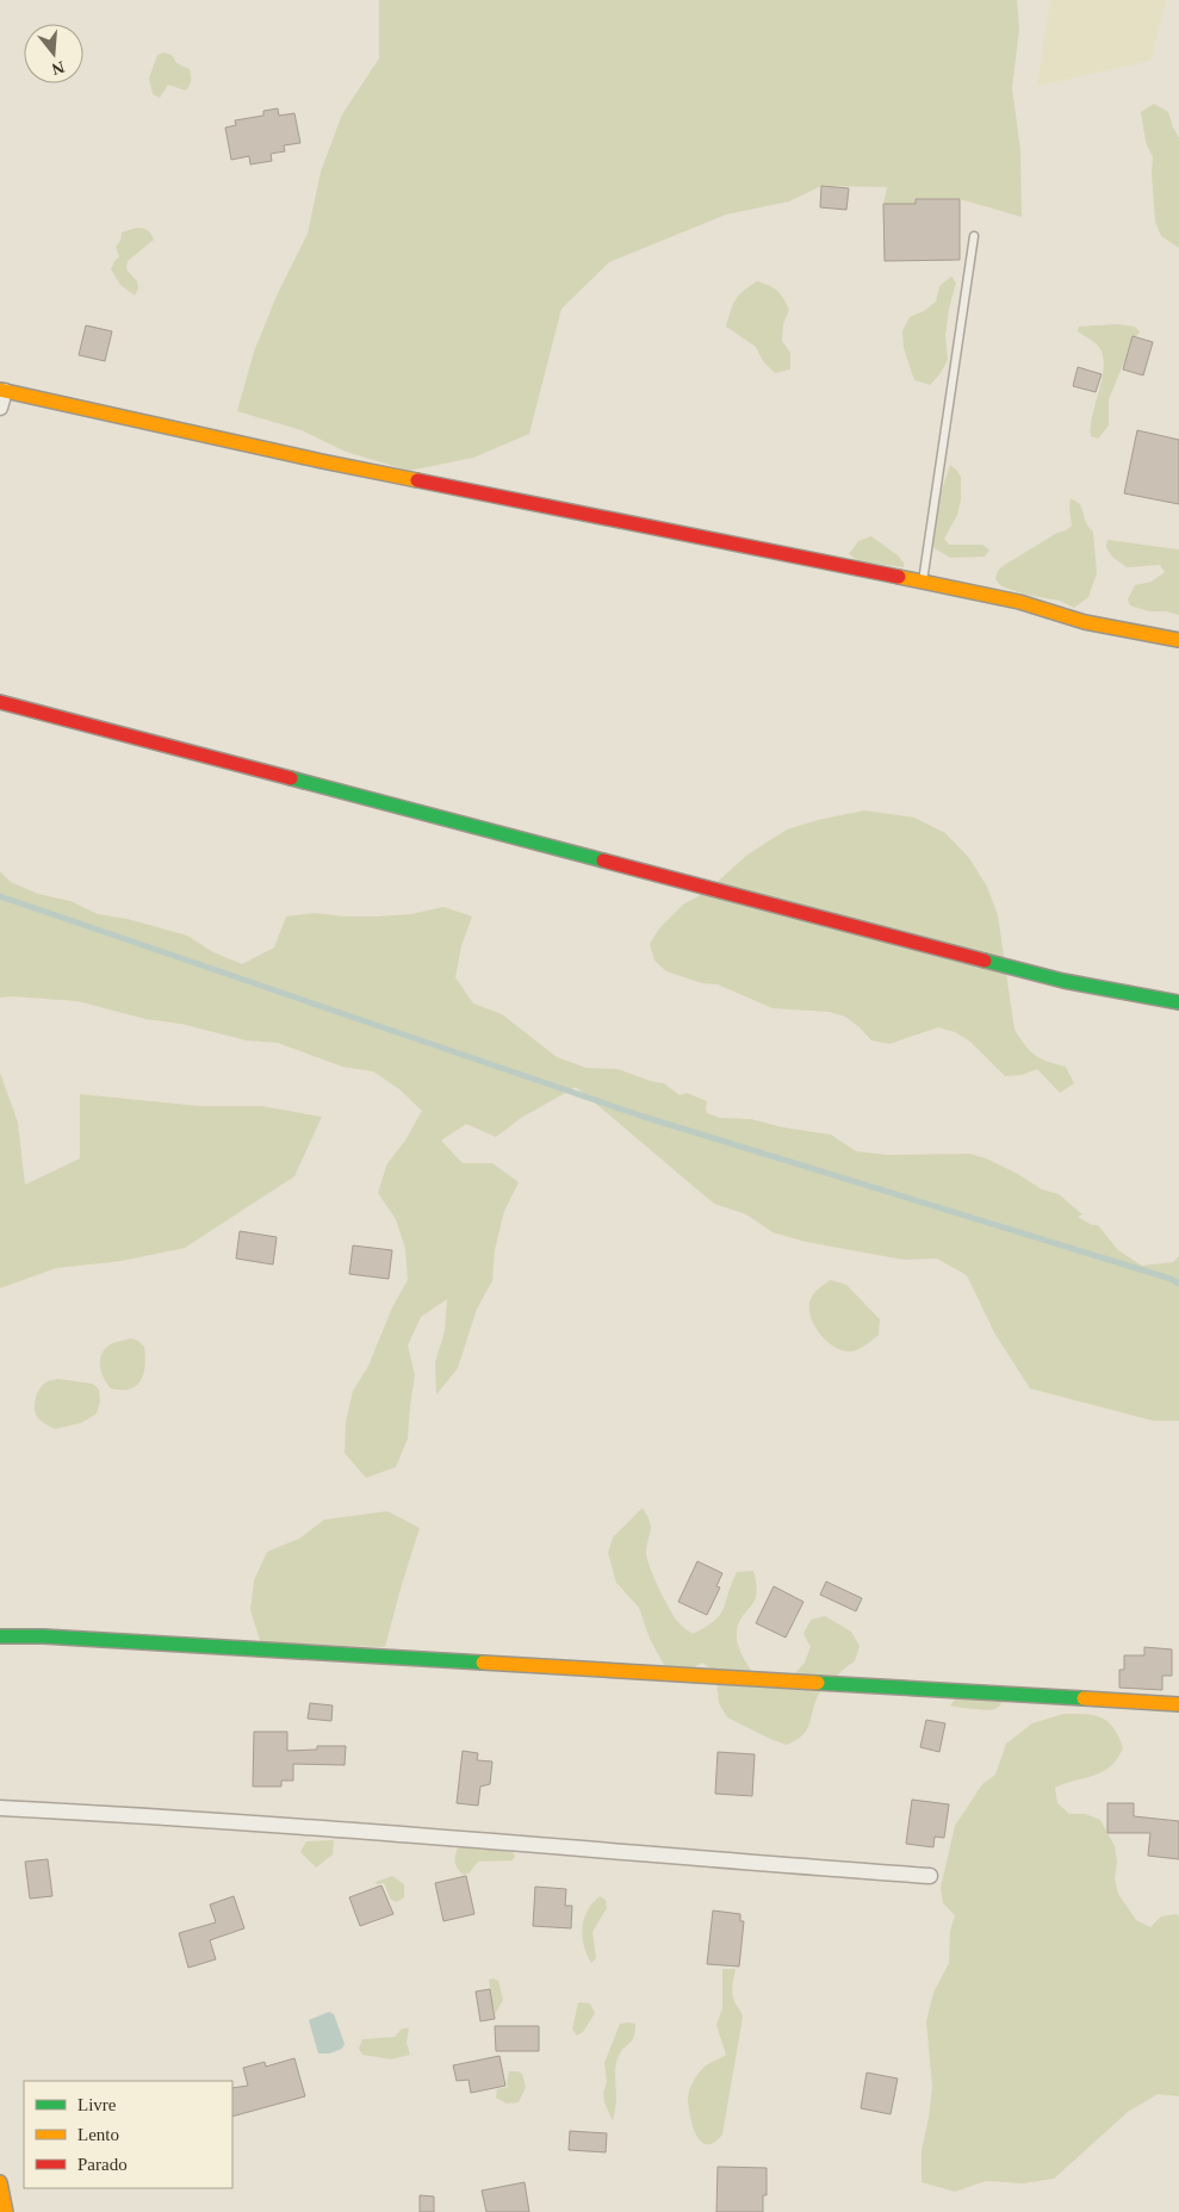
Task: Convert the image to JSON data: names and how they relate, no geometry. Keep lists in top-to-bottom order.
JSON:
{
  "legend": ["Livre", "Lento", "Parado"],
  "north": "bottom"
}
